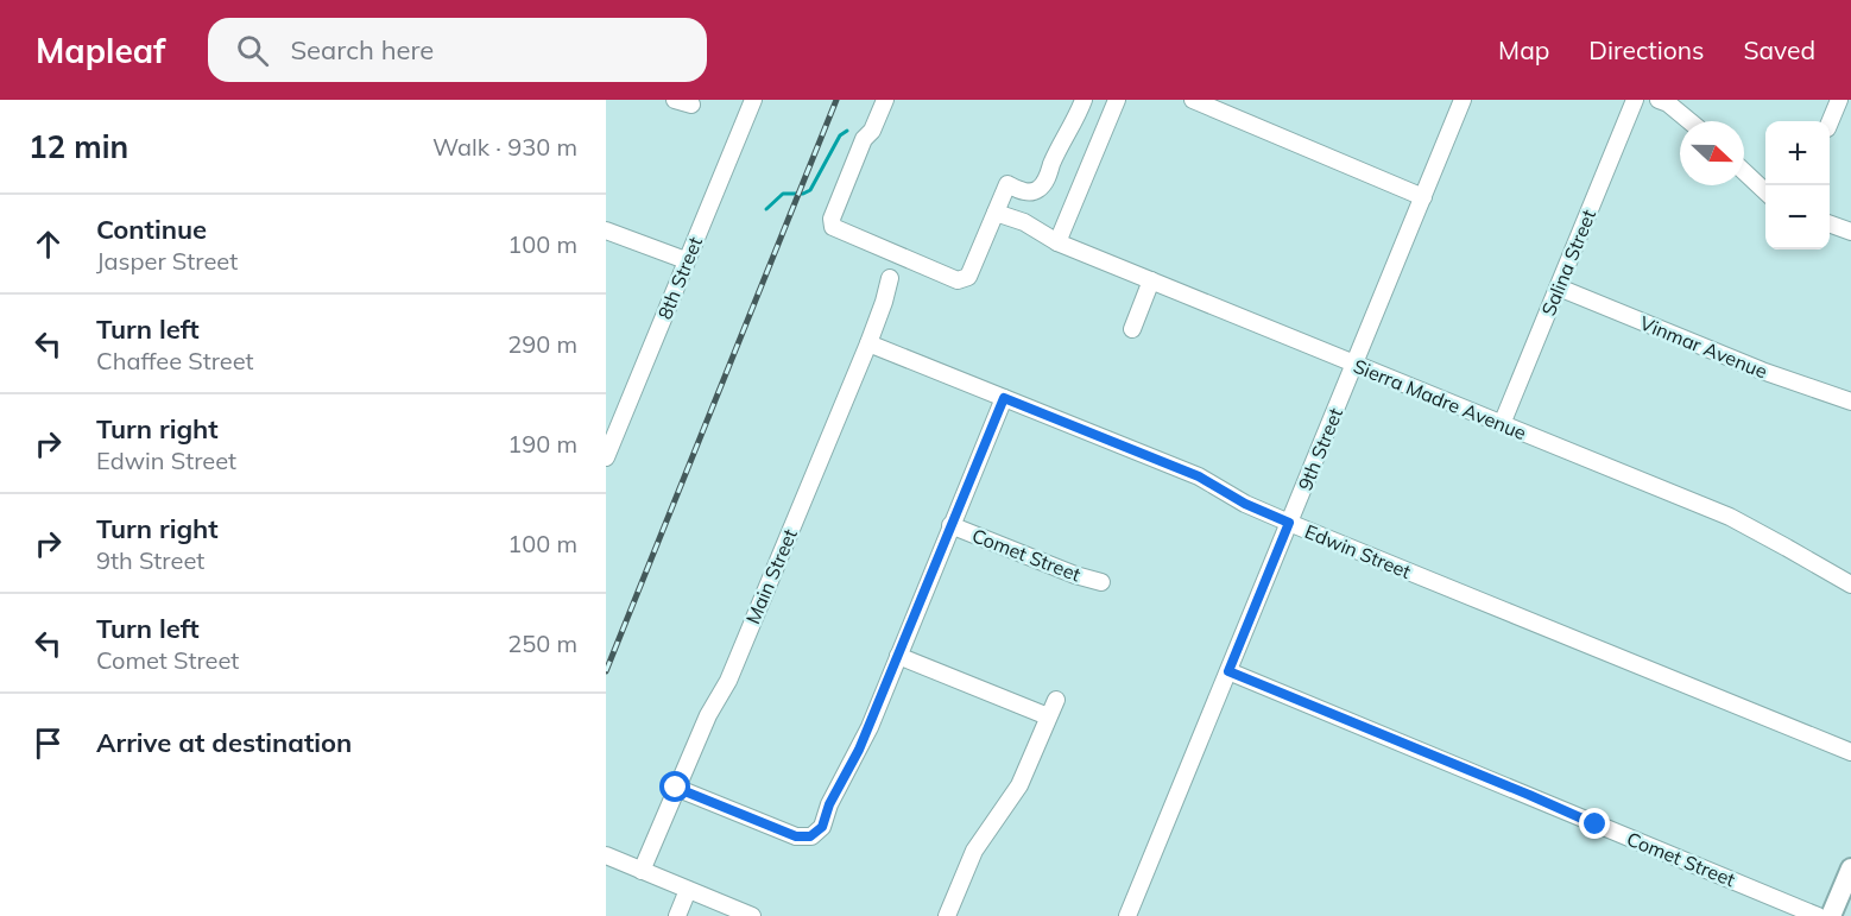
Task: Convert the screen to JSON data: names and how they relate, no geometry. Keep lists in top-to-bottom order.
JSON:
{
  "streets": {
    "street": [
      "Salina Street",
      "8th Street",
      "Vinmar Avenue",
      "Sierra Madre Avenue",
      "9th Street",
      "Edwin Street",
      "Comet Street",
      "Main Street"
    ]
  },
  "crossings": [
    ["Salina Street", "Vinmar Avenue"],
    ["Salina Street", "Sierra Madre Avenue"],
    ["Sierra Madre Avenue", "9th Street"],
    ["9th Street", "Edwin Street"],
    ["9th Street", "Comet Street"],
    ["Edwin Street", "Main Street"]
  ],
  "north": "right",
  "page": {
    "header": "Mapleaf",
    "search": "Search here",
    "nav": ["Map", "Directions", "Saved"],
    "heading": ["12 min", "Walk · 930 m"],
    "map_buttons": ["+", "−"],
    "list": [
      ["Continue", "Jasper Street", "100 m"],
      ["Turn left", "Chaffee Street", "290 m"],
      ["Turn right", "Edwin Street", "190 m"],
      ["Turn right", "9th Street", "100 m"],
      ["Turn left", "Comet Street", "250 m"],
      "Arrive at destination"
    ]
  }
}
